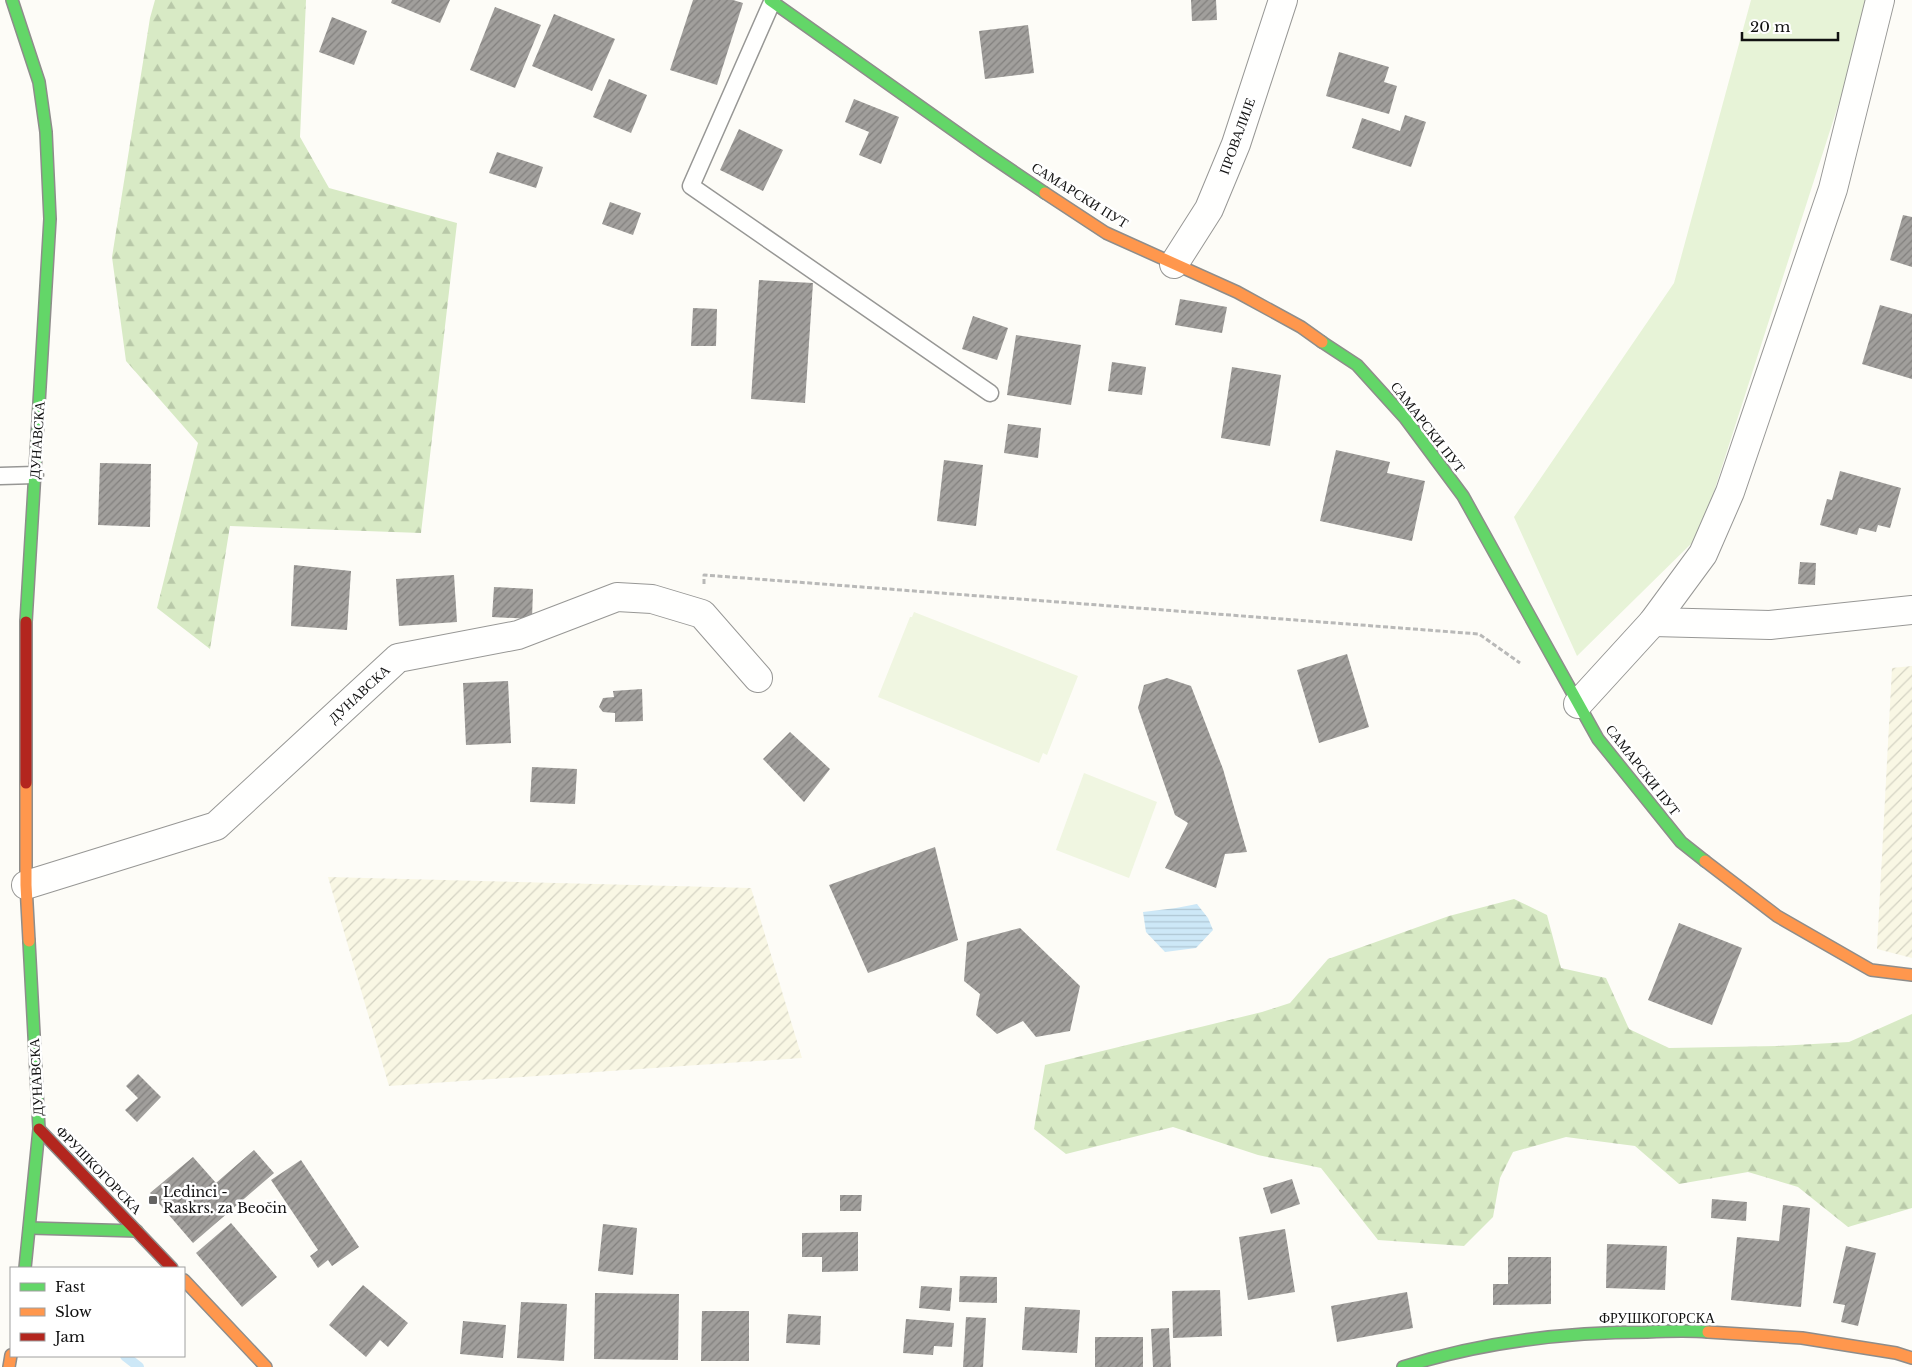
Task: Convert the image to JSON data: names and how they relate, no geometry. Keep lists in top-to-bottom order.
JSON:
{
  "streets": {
    "street": [
      "ПРОВАЛИЈЕ",
      "САМАРСКИ ПУТ",
      "ДУНАВСКА",
      "ФРУШКОГОРСКА"
    ]
  },
  "crossings": [
    ["ПРОВАЛИЈЕ", "САМАРСКИ ПУТ"],
    ["ДУНАВСКА", "ФРУШКОГОРСКА"]
  ],
  "places": {
    "transit": ["Ledinci - Raskrs. za Beočin"]
  },
  "legend": ["Fast", "Slow", "Jam"],
  "scale_bar": "20 m"
}
